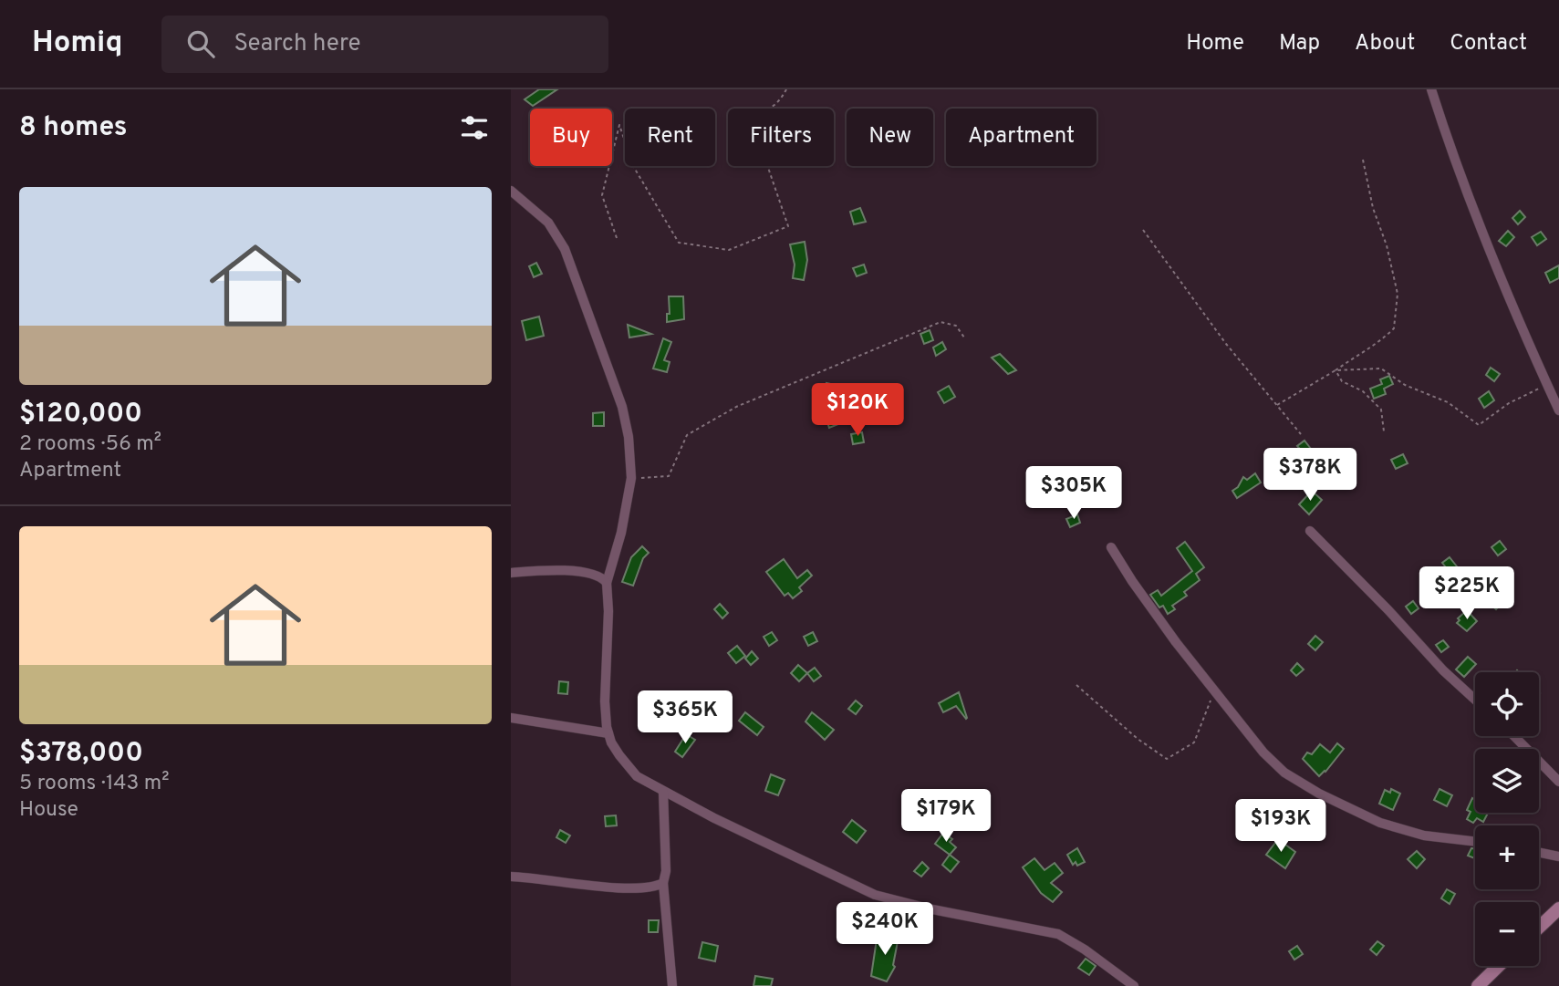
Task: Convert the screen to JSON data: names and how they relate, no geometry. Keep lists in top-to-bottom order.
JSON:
{
  "page": {
    "header": "Homiq",
    "search": "Search here",
    "nav": [
      "Home",
      "Map",
      "About",
      "Contact"
    ],
    "heading": "8 homes",
    "chip": [
      "Buy",
      "Rent",
      "Filters",
      "New",
      "Apartment"
    ],
    "list": [
      {
        "name": "$120,000",
        "note": "2 rooms · 56 m² · Apartment"
      },
      {
        "name": "$378,000",
        "note": "5 rooms · 143 m² · House"
      }
    ],
    "price": [
      "$120K",
      "$378K",
      "$305K",
      "$225K",
      "$365K",
      "$179K",
      "$193K",
      "$240K"
    ],
    "map_buttons": ["+", "−"]
  }
}
